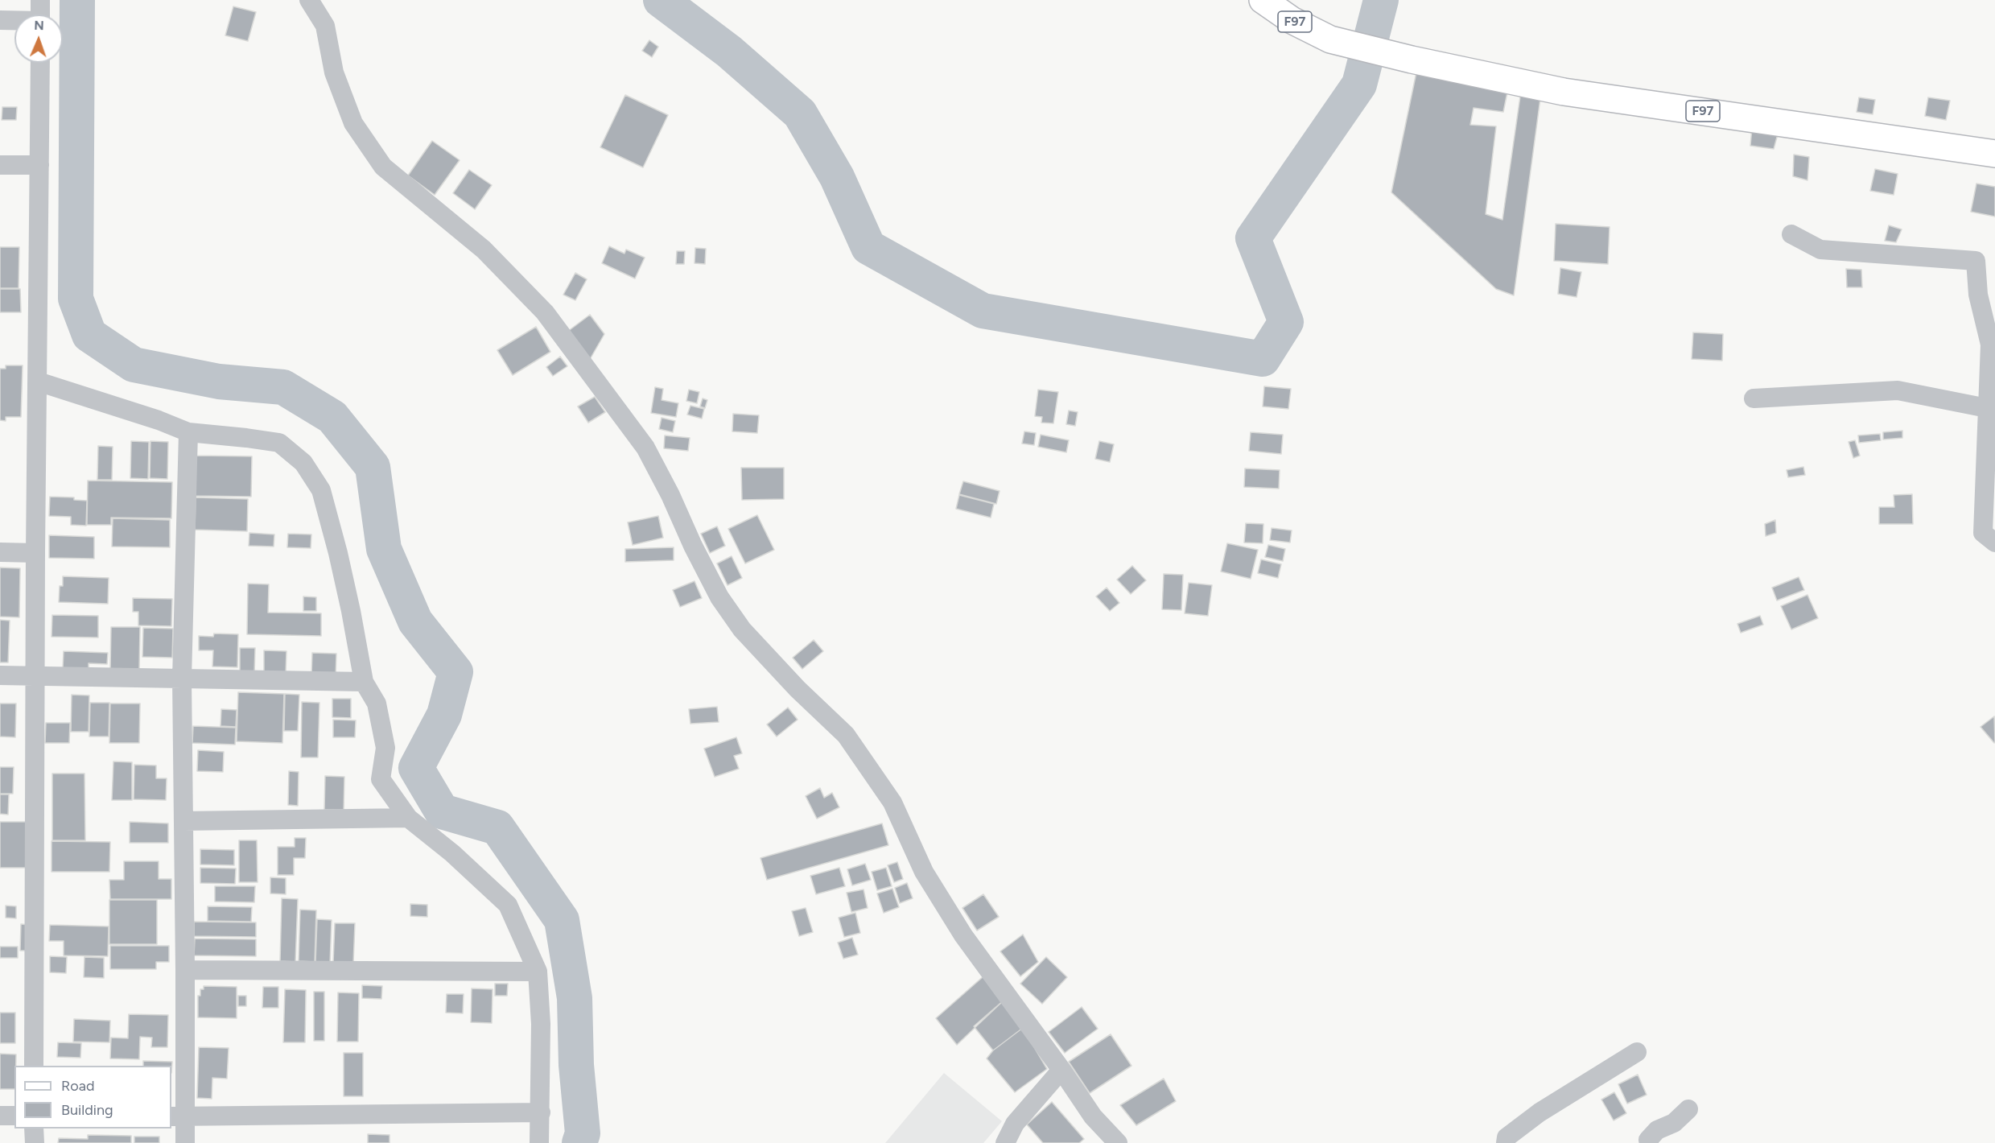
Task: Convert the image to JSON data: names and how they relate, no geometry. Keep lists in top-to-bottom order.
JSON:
{
  "streets": {
    "main road": ["F97"]
  },
  "legend": ["Road", "Building"],
  "north": "top"
}
